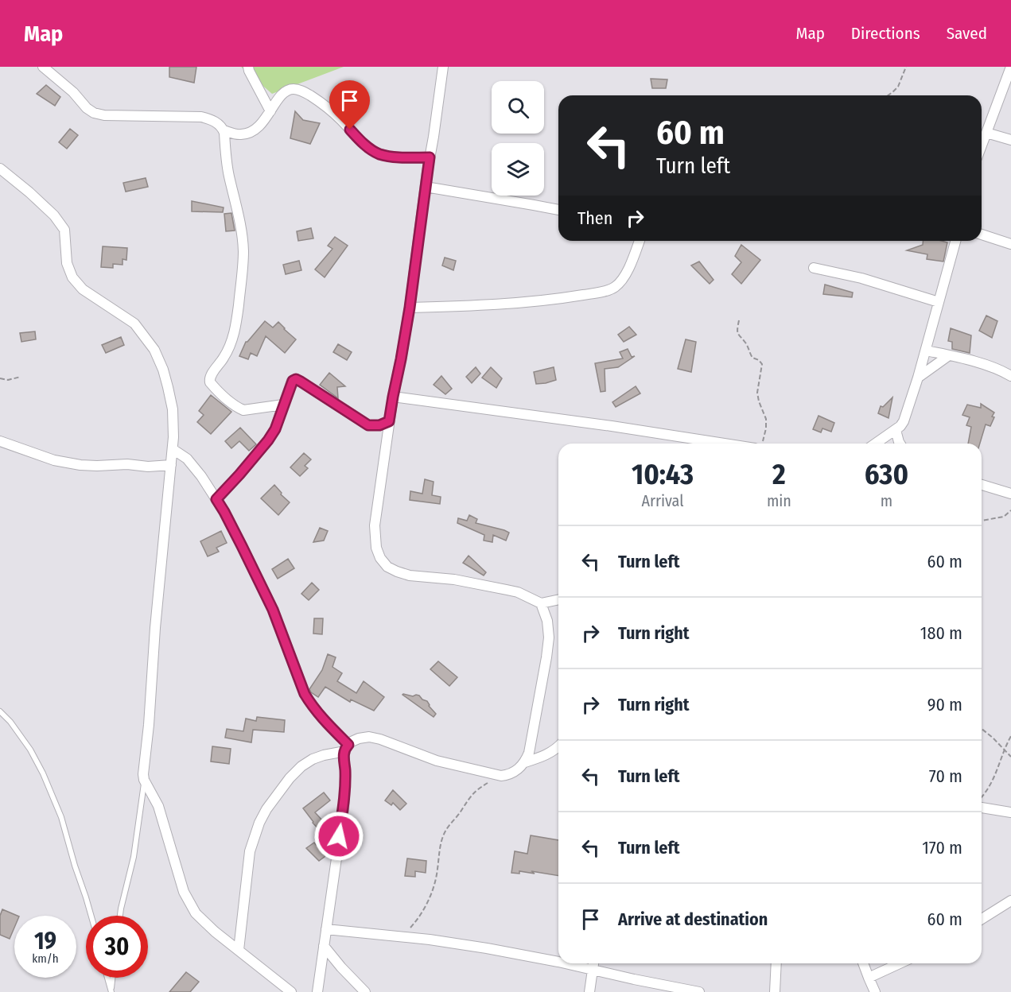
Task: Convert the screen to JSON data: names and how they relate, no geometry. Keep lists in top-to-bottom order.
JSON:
{
  "page": {
    "header": "Map",
    "nav": ["Map", "Directions", "Saved"],
    "turn": ["60 m", "Turn left"],
    "then": "Then",
    "eta": [
      "10:43",
      "Arrival",
      "2",
      "min",
      "630",
      "m"
    ],
    "list": [
      {
        "name": "Turn left",
        "value": "60 m"
      },
      {
        "name": "Turn right",
        "value": "180 m"
      },
      {
        "name": "Turn right",
        "value": "90 m"
      },
      {
        "name": "Turn left",
        "value": "70 m"
      },
      {
        "name": "Turn left",
        "value": "170 m"
      },
      {
        "name": "Arrive at destination",
        "value": "60 m"
      }
    ],
    "speed": "19 km/h",
    "limit": "30"
  }
}
